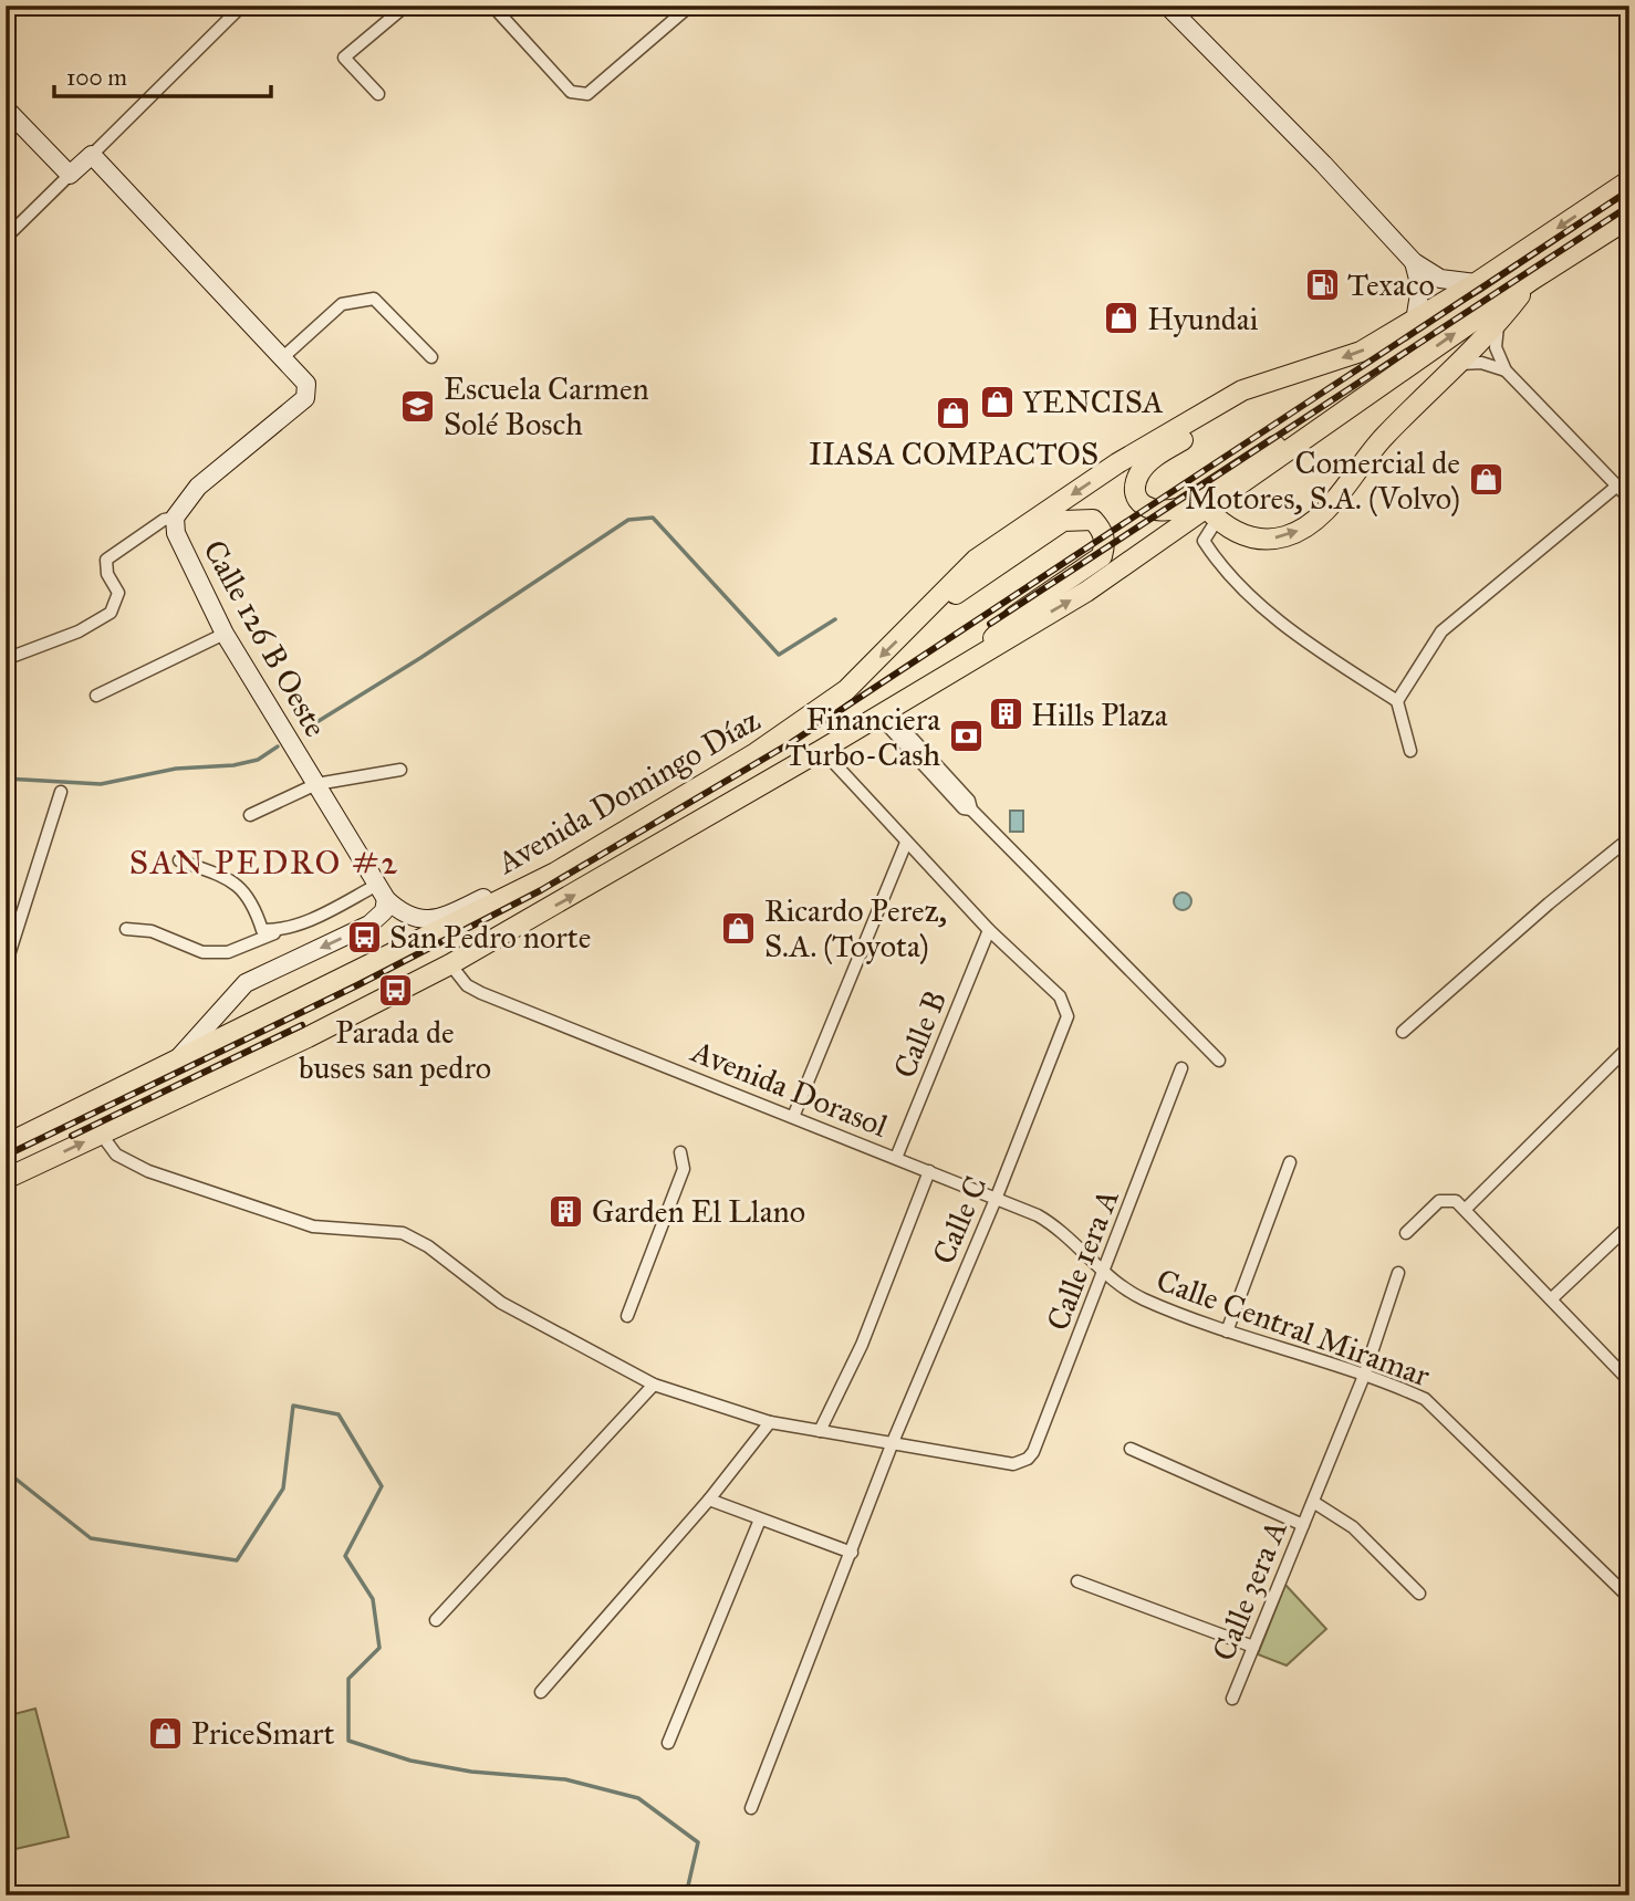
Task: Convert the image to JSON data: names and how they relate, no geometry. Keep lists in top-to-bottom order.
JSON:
{
  "streets": {
    "main road": ["Avenida Domingo Díaz"],
    "street": [
      "Calle 126 B Oeste",
      "Calle B",
      "Avenida Dorasol",
      "Calle C",
      "Calle 1era A",
      "Calle Central Miramar",
      "Calle 3era A"
    ]
  },
  "crossings": [
    ["Calle 126 B Oeste", "Avenida Domingo Díaz"],
    ["Avenida Domingo Díaz", "Avenida Dorasol"],
    ["Calle B", "Avenida Dorasol"],
    ["Calle B", "Calle C"],
    ["Avenida Dorasol", "Calle C"],
    ["Avenida Dorasol", "Calle 1era A"],
    ["Avenida Dorasol", "Calle Central Miramar"],
    ["Calle C", "Calle 1era A"],
    ["Calle 1era A", "Calle Central Miramar"],
    ["Calle Central Miramar", "Calle 3era A"]
  ],
  "districts": ["SAN PEDRO #2"],
  "places": {
    "fuel station": ["Texaco"],
    "shop": [
      "Hyundai",
      "YENCISA",
      "IIASA COMPACTOS",
      "Comercial de Motores, S.A. (Volvo)",
      "Ricardo Perez, S.A. (Toyota)",
      "PriceSmart"
    ],
    "school or university": ["Escuela Carmen Solé Bosch"],
    "building": ["Hills Plaza", "Garden El Llano"],
    "bank": ["Financiera Turbo-Cash"],
    "bus stop": ["San Pedro norte", "Parada de buses san pedro"]
  },
  "scale_bar": "100 m"
}
